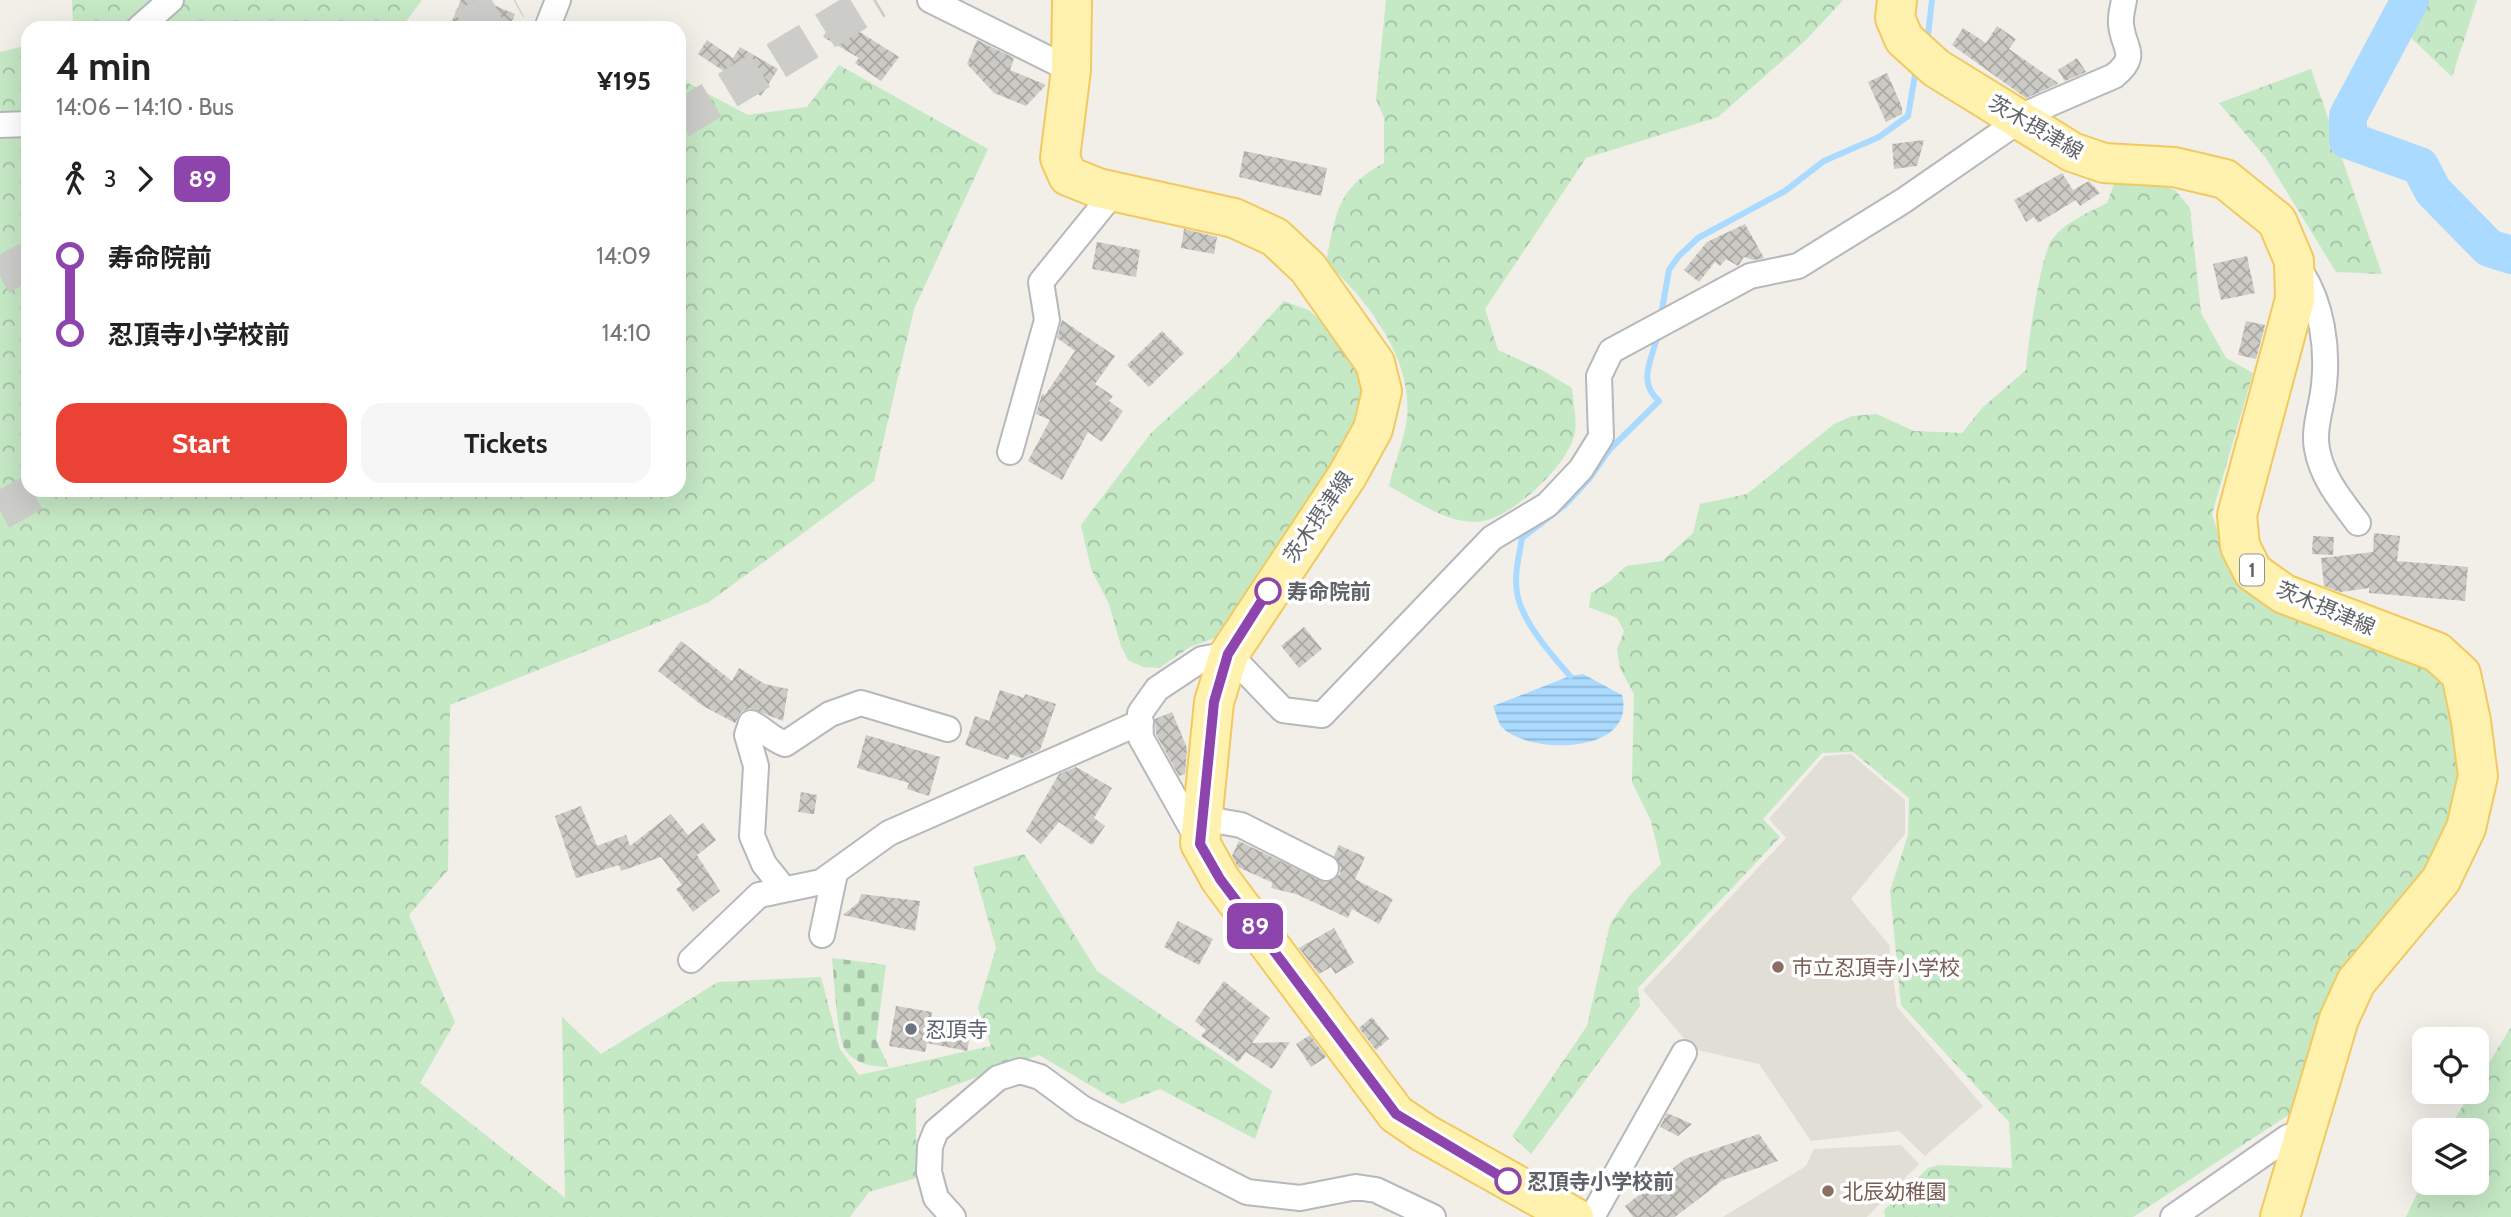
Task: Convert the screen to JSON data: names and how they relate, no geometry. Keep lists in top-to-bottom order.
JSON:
{
  "streets": {
    "main road": ["茨木摂津線", "1"]
  },
  "places": [
    "寿命院前",
    "市立忍頂寺小学校",
    "忍頂寺",
    "忍頂寺小学校前",
    "北辰幼稚園"
  ],
  "lines": ["bus line 89"],
  "page": {
    "on_map": "89",
    "heading": ["4 min", "14:06 – 14:10 · Bus", "¥195"],
    "legs": ["3", "89"],
    "list": [
      {
        "name": "寿命院前",
        "value": "14:09"
      },
      {
        "name": "忍頂寺小学校前",
        "value": "14:10"
      }
    ],
    "buttons": ["Start", "Tickets"]
  }
}
